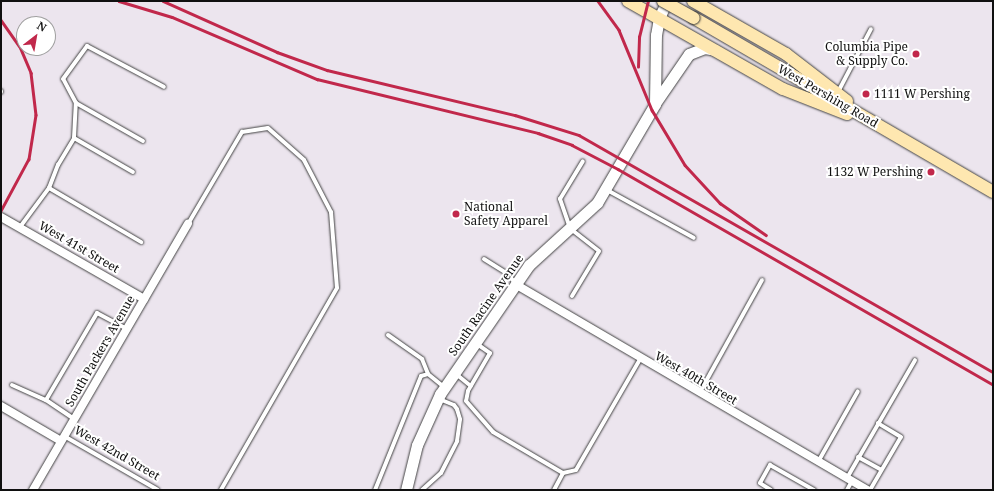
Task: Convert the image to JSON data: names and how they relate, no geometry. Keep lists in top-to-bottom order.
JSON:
{
  "streets": {
    "main road": ["West Pershing Road"],
    "street": [
      "West 41st Street",
      "South Racine Avenue",
      "South Packers Avenue",
      "West 40th Street",
      "West 42nd Street"
    ]
  },
  "crossings": [
    ["West 41st Street", "South Packers Avenue"],
    ["South Racine Avenue", "West 40th Street"],
    ["South Packers Avenue", "West 42nd Street"]
  ],
  "places": [
    "Columbia Pipe & Supply Co.",
    "1111 W Pershing",
    "1132 W Pershing",
    "National Safety Apparel"
  ],
  "north": "top right"
}
